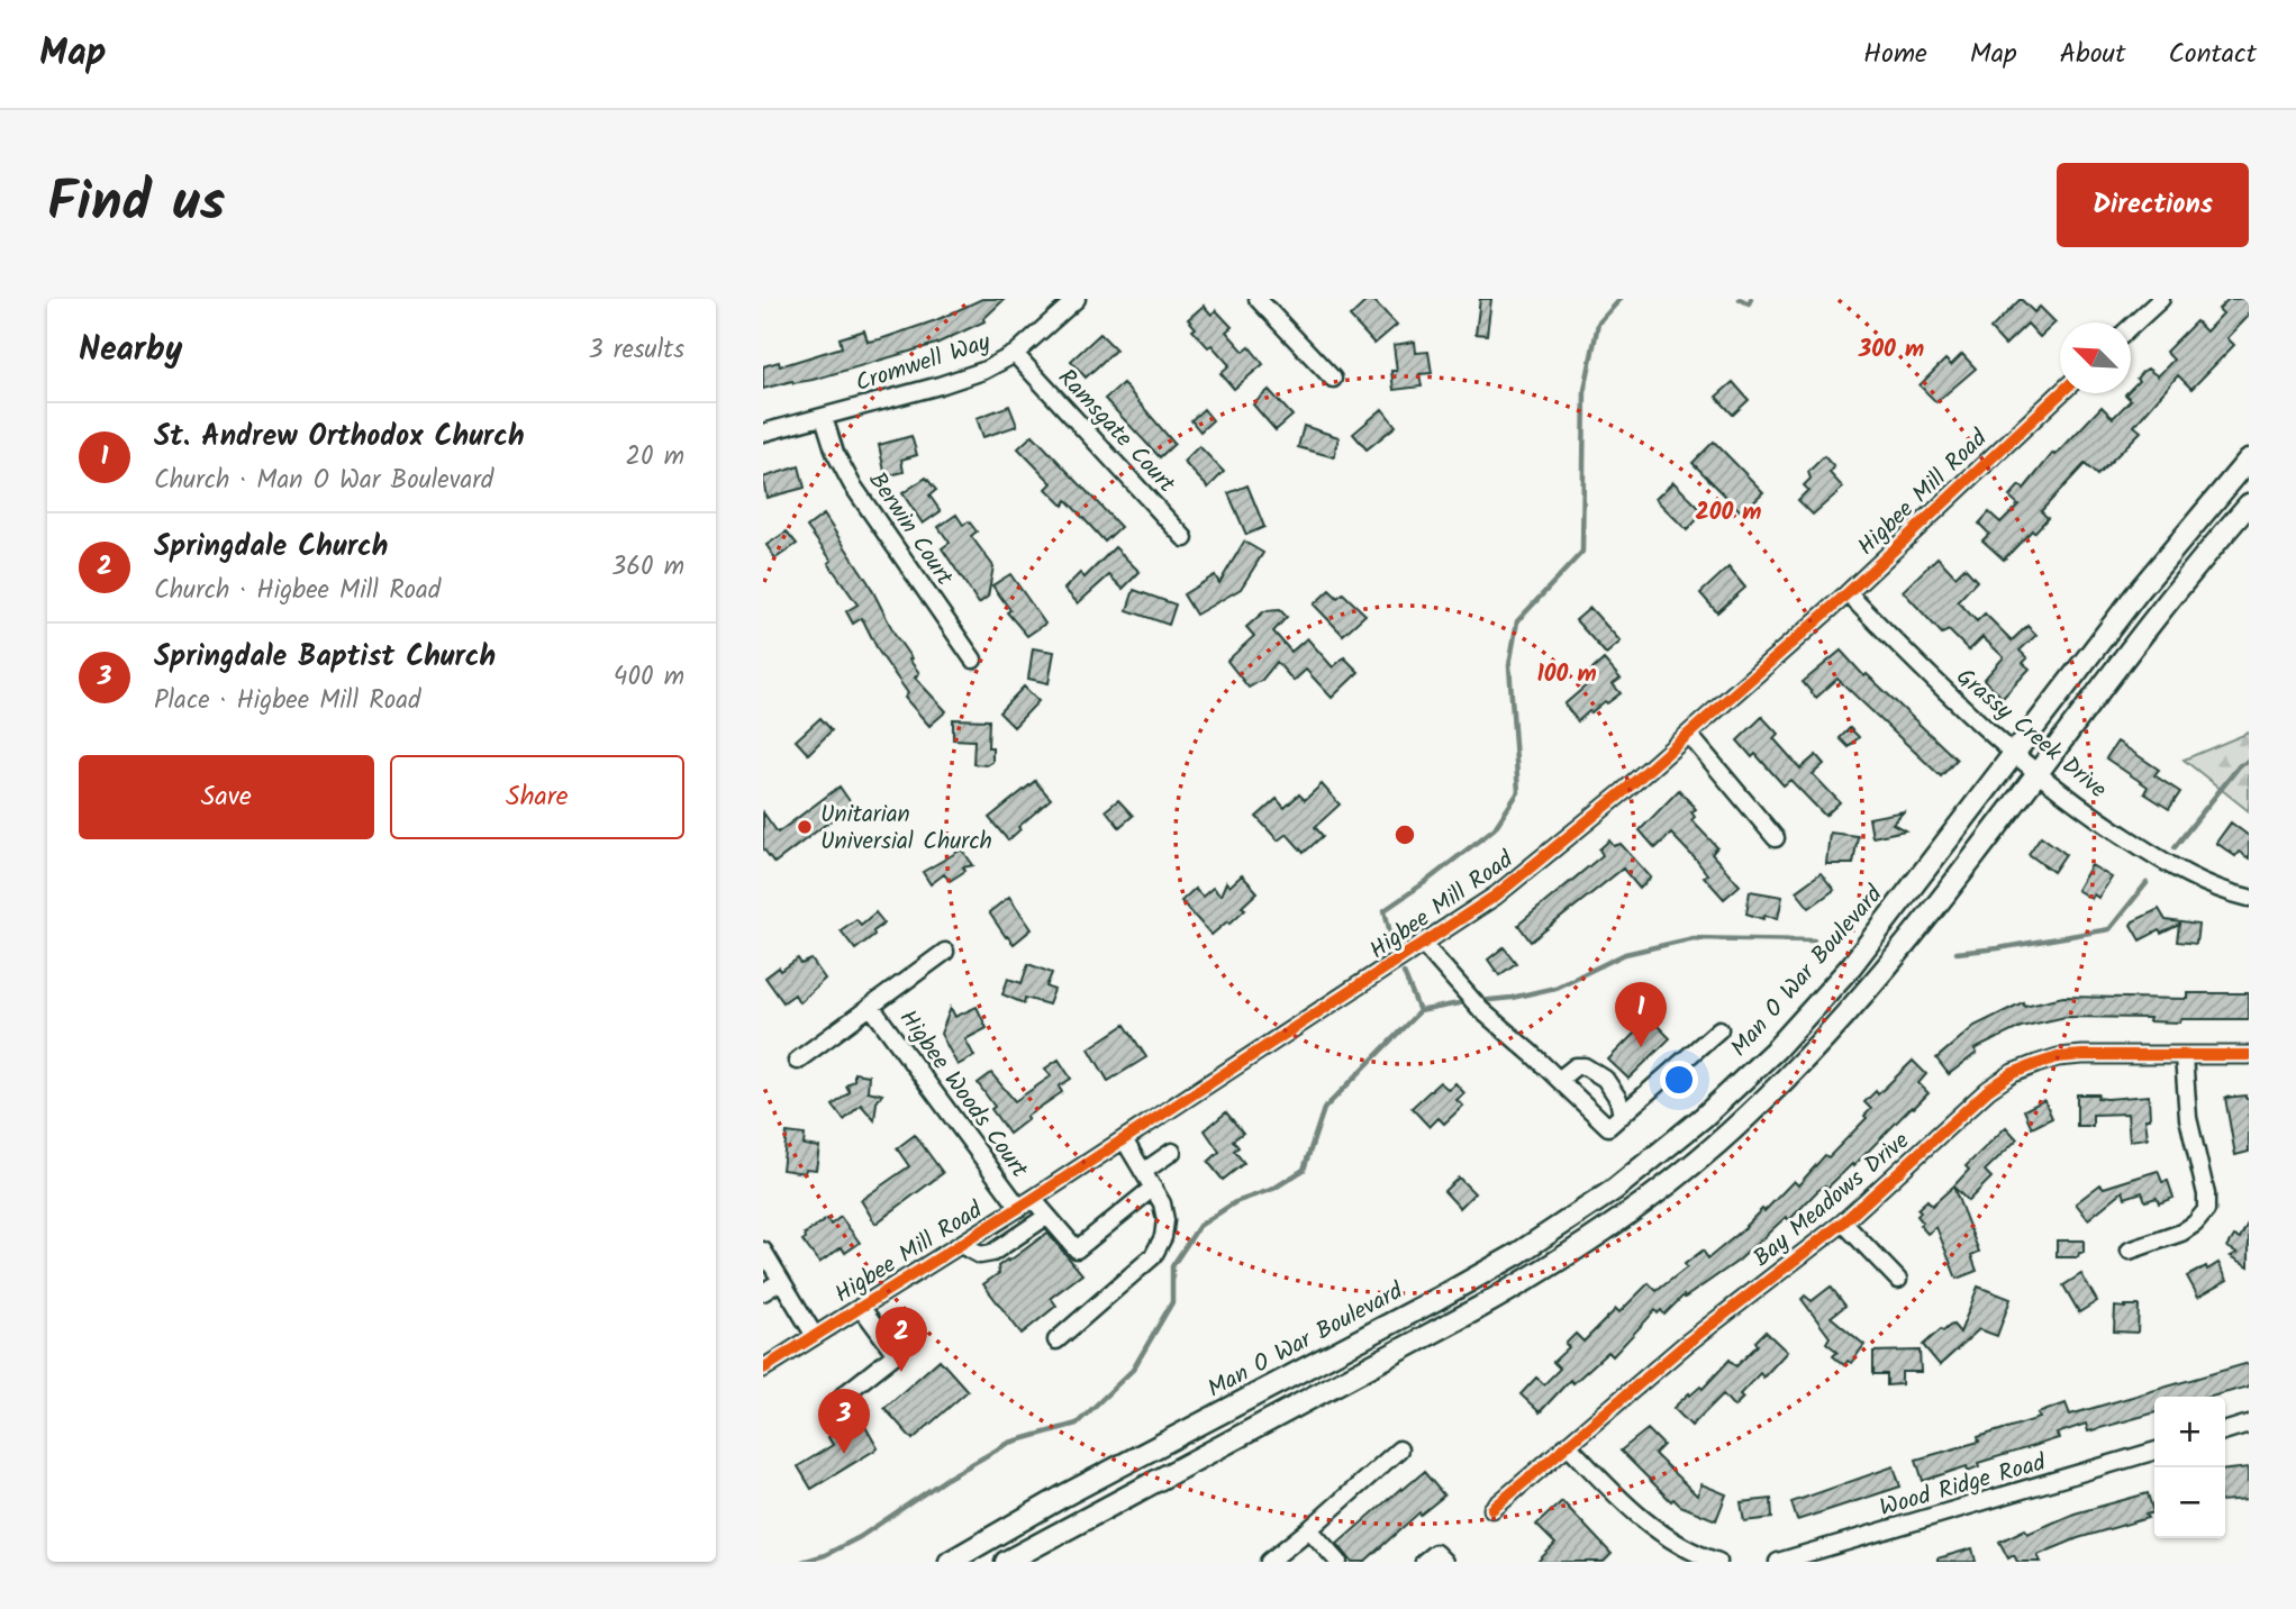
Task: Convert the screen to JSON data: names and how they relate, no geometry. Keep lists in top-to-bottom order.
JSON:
{
  "streets": {
    "main road": ["Man O War Boulevard"],
    "street": [
      "Cromwell Way",
      "Ramsgate Court",
      "Higbee Mill Road",
      "Berwin Court",
      "Grassy Creek Drive",
      "Higbee Woods Court",
      "Bay Meadows Drive",
      "Wood Ridge Road"
    ]
  },
  "crossings": [
    ["Cromwell Way", "Ramsgate Court"],
    ["Cromwell Way", "Berwin Court"],
    ["Higbee Mill Road", "Grassy Creek Drive"],
    ["Higbee Mill Road", "Higbee Woods Court"],
    ["Grassy Creek Drive", "Man O War Boulevard"]
  ],
  "places": ["Unitarian Universial Church"],
  "north": "top left",
  "page": {
    "header": "Map",
    "nav": [
      "Home",
      "Map",
      "About",
      "Contact"
    ],
    "title": "Find us",
    "buttons": [
      "Directions",
      ["Save", "Share"]
    ],
    "heading": ["Nearby", "3 results"],
    "list": [
      {
        "mark": "1",
        "name": "St. Andrew Orthodox Church",
        "note": "Church · Man O War Boulevard",
        "value": "20 m"
      },
      {
        "mark": "2",
        "name": "Springdale Church",
        "note": "Church · Higbee Mill Road",
        "value": "360 m"
      },
      {
        "mark": "3",
        "name": "Springdale Baptist Church",
        "note": "Place · Higbee Mill Road",
        "value": "400 m"
      }
    ],
    "pins": ["1", "2", "3"],
    "map_buttons": ["+", "−"]
  },
  "rings": ["300 m", "200 m", "100 m"]
}
